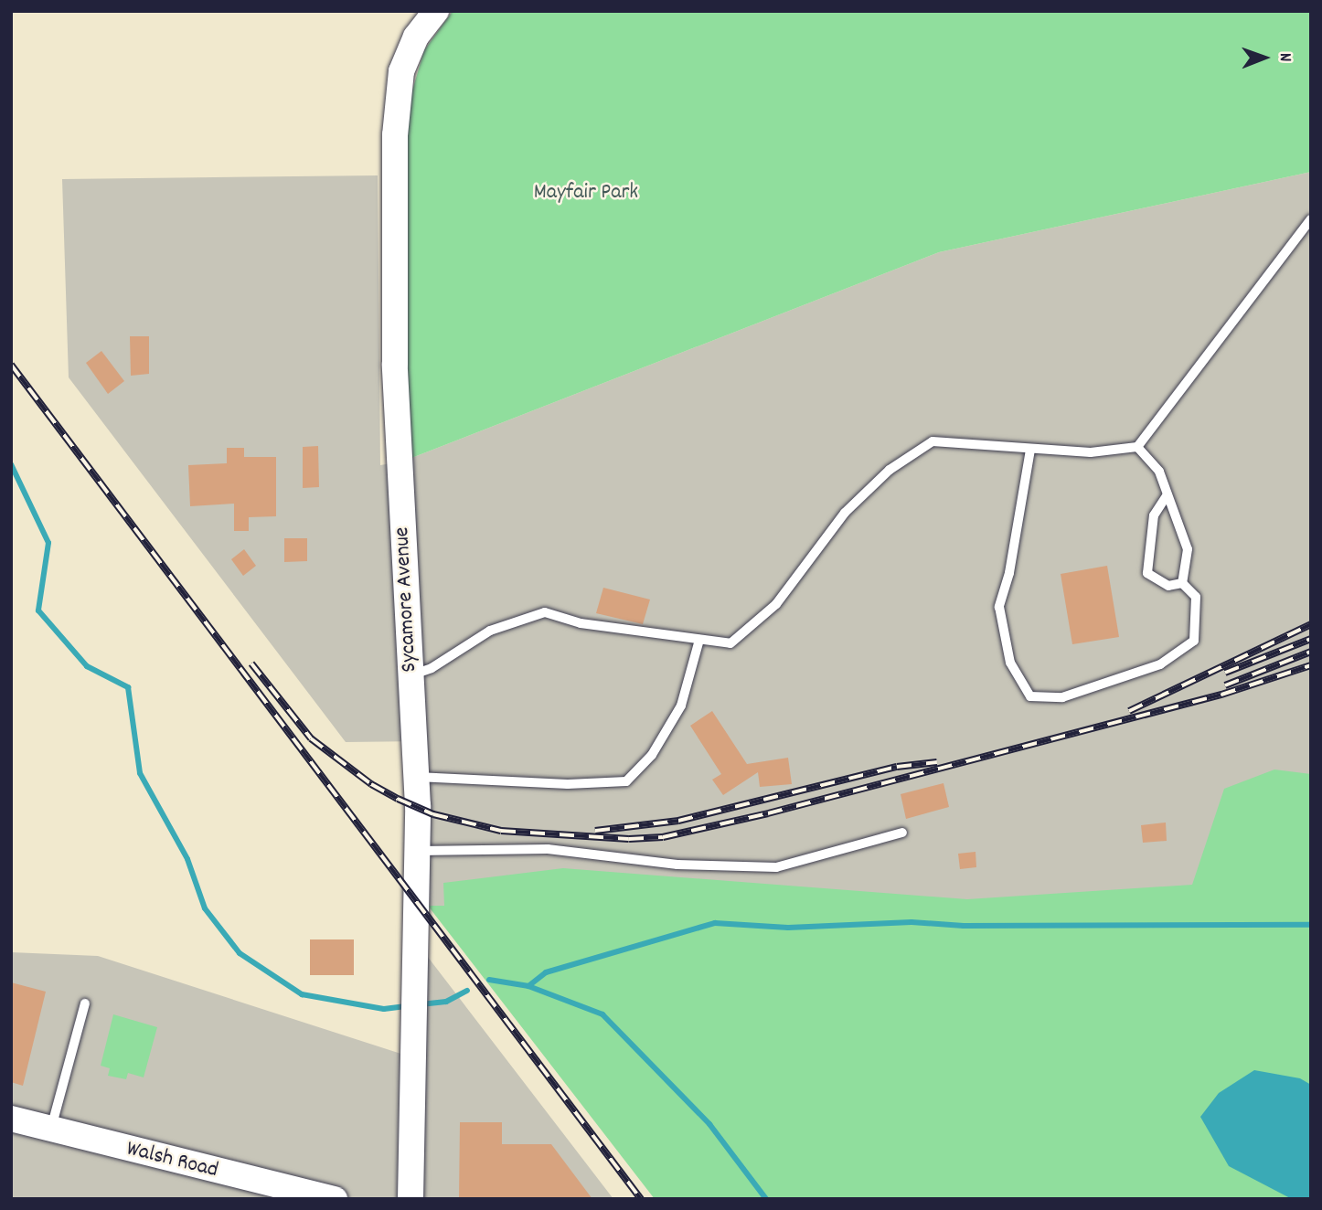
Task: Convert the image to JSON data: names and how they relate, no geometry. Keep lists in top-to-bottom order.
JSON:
{
  "streets": {
    "street": ["Sycamore Avenue", "Walsh Road"]
  },
  "parks": ["Mayfair Park"],
  "north": "right"
}
